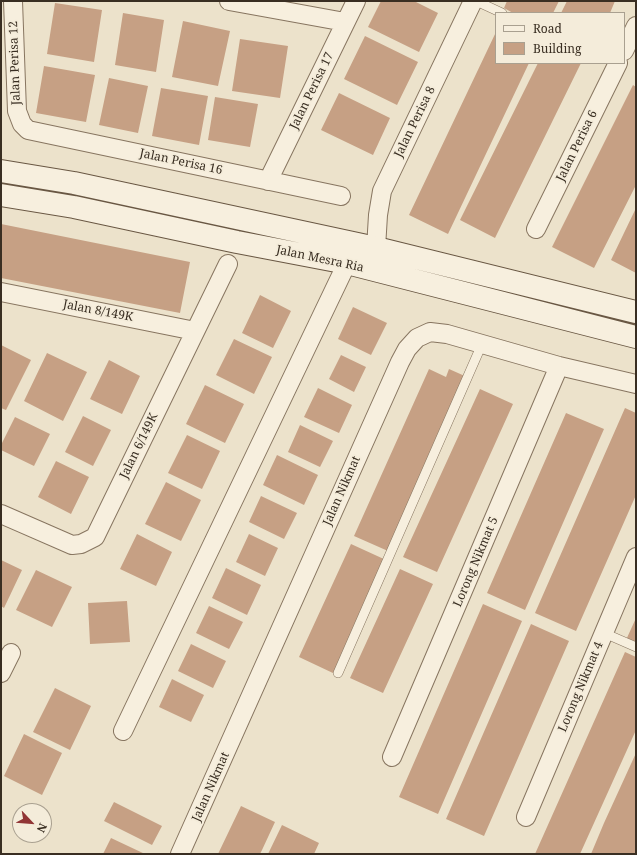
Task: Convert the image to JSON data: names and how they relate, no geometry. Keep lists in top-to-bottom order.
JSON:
{
  "streets": {
    "main road": ["Jalan Mesra Ria"],
    "street": [
      "Jalan Perisa 12",
      "Jalan Perisa 17",
      "Jalan Perisa 8",
      "Jalan Perisa 6",
      "Jalan Perisa 16",
      "Jalan 8/149K",
      "Jalan 6/149K",
      "Jalan Nikmat",
      "Lorong Nikmat 5",
      "Lorong Nikmat 4"
    ]
  },
  "crossings": [
    ["Jalan Perisa 12", "Jalan Perisa 16"],
    ["Jalan Perisa 17", "Jalan Perisa 16"],
    ["Jalan Perisa 8", "Jalan Mesra Ria"],
    ["Jalan 8/149K", "Jalan 6/149K"],
    ["Jalan Nikmat", "Lorong Nikmat 5"]
  ],
  "legend": ["Road", "Building"],
  "north": "bottom right"
}
